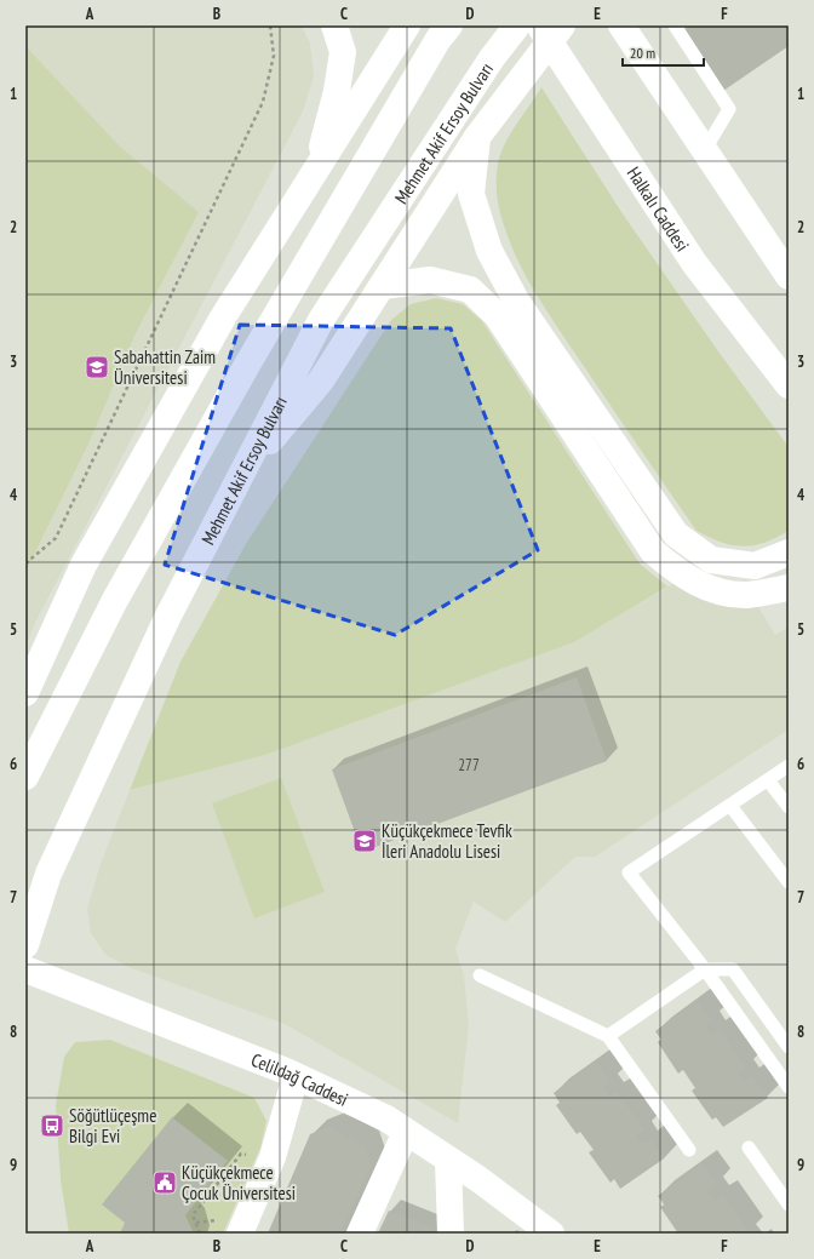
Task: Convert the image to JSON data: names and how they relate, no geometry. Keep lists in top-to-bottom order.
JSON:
{
  "streets": {
    "main road": ["Mehmet Akif Ersoy Bulvarı", "Halkalı Caddesi", "Celildağ Caddesi"]
  },
  "places": {
    "school or university": ["Sabahattin Zaim Üniversitesi", "Küçükçekmece Tevfik İleri Anadolu Lisesi"],
    "bus stop": ["Söğütlüçeşme Bilgi Evi"],
    "public building": ["Küçükçekmece Çocuk Üniversitesi"]
  },
  "house_numbers": ["277"],
  "scale_bar": "20 m",
  "grid": {
    "columns": [
      "A",
      "B",
      "C",
      "D",
      "E",
      "F"
    ],
    "rows": [
      "1",
      "2",
      "3",
      "4",
      "5",
      "6",
      "7",
      "8",
      "9"
    ]
  }
}
